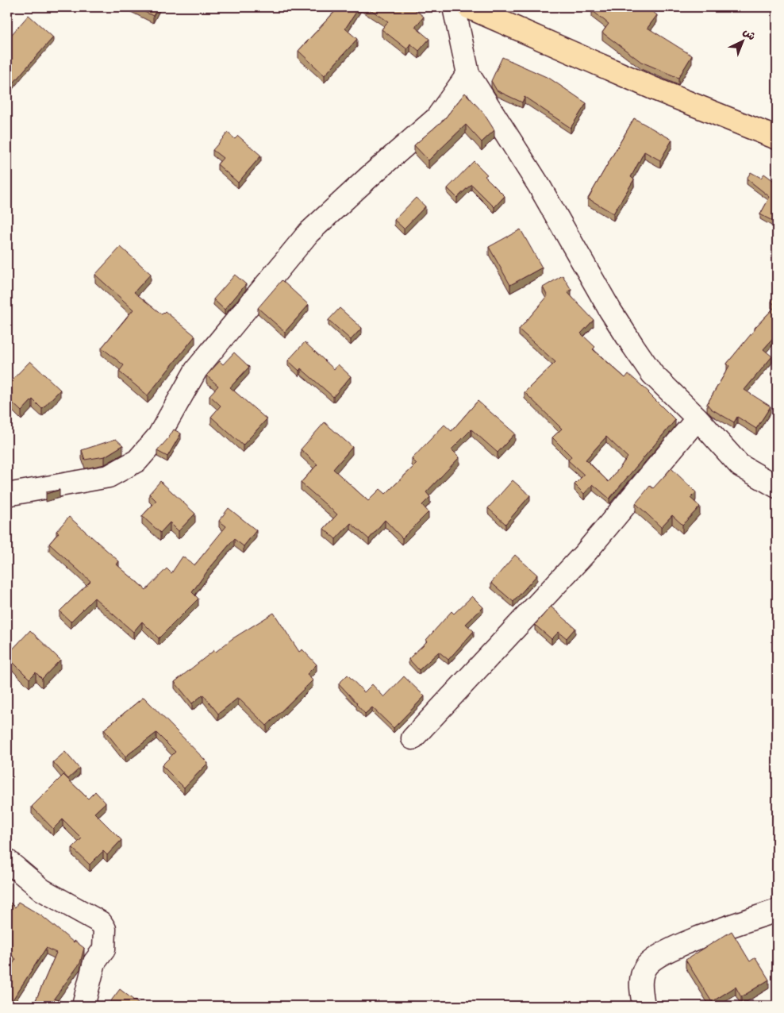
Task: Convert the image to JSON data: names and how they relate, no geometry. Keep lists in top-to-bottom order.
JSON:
{
  "north": "top right"
}
